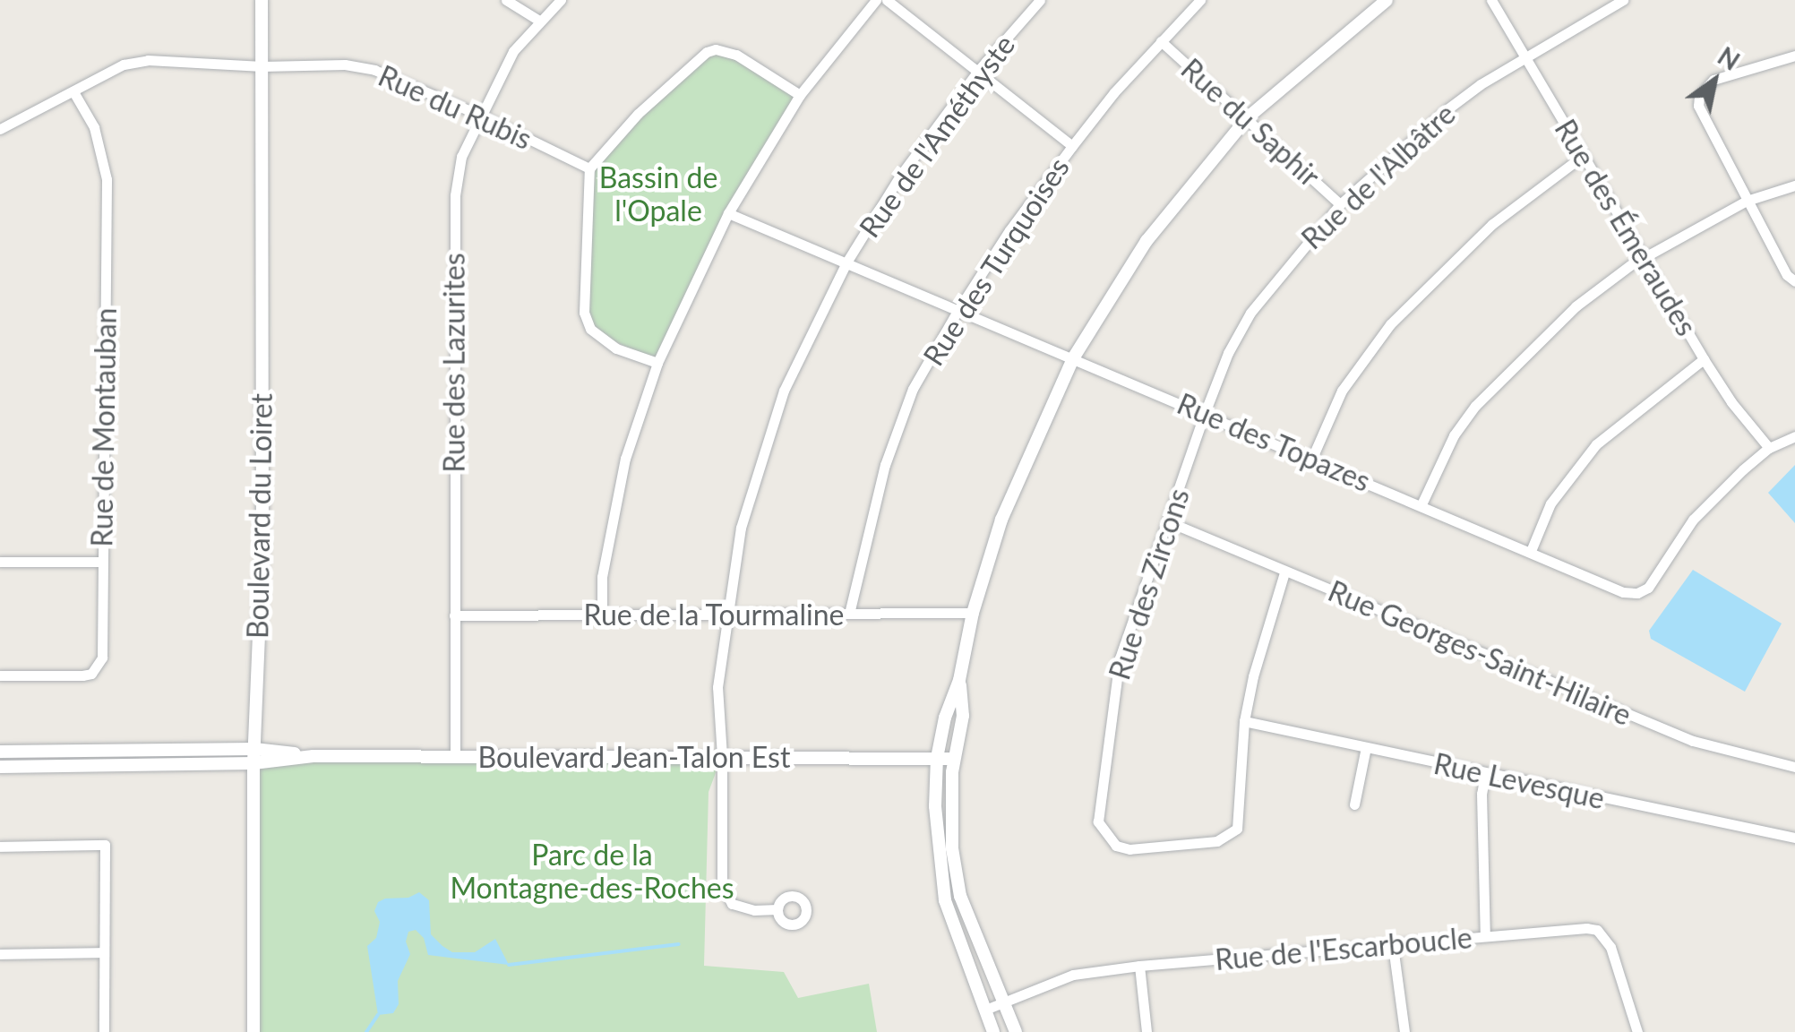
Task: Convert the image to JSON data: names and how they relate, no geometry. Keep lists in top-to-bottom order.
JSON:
{
  "streets": {
    "street": [
      "Rue du Rubis",
      "Rue du Saphir",
      "Rue de l'Améthyste",
      "Rue de l'Albâtre",
      "Rue des Émeraudes",
      "Rue des Turquoises",
      "Rue des Lazurites",
      "Rue de Montauban",
      "Rue des Topazes",
      "Boulevard du Loiret",
      "Rue des Zircons",
      "Rue de la Tourmaline",
      "Rue Georges-Saint-Hilaire",
      "Boulevard Jean-Talon Est",
      "Rue Levesque",
      "Rue de l'Escarboucle"
    ]
  },
  "crossings": [
    ["Rue du Rubis", "Rue des Lazurites"],
    ["Rue du Rubis", "Rue de Montauban"],
    ["Rue du Rubis", "Boulevard du Loiret"],
    ["Rue du Saphir", "Rue de l'Albâtre"],
    ["Rue du Saphir", "Rue des Turquoises"],
    ["Rue de l'Améthyste", "Rue des Topazes"],
    ["Rue de l'Améthyste", "Rue de la Tourmaline"],
    ["Rue de l'Améthyste", "Boulevard Jean-Talon Est"],
    ["Rue de l'Albâtre", "Rue des Émeraudes"],
    ["Rue de l'Albâtre", "Rue des Topazes"],
    ["Rue de l'Albâtre", "Rue des Zircons"],
    ["Rue des Émeraudes", "Rue des Topazes"],
    ["Rue des Turquoises", "Rue des Topazes"],
    ["Rue des Turquoises", "Rue de la Tourmaline"],
    ["Rue des Lazurites", "Rue de la Tourmaline"],
    ["Rue des Lazurites", "Boulevard Jean-Talon Est"],
    ["Rue des Topazes", "Rue des Zircons"],
    ["Boulevard du Loiret", "Boulevard Jean-Talon Est"],
    ["Rue des Zircons", "Rue Georges-Saint-Hilaire"],
    ["Rue des Zircons", "Rue Levesque"]
  ],
  "parks": ["Bassin de l'Opale", "Parc de la Montagne-des-Roches"],
  "north": "top right"
}
